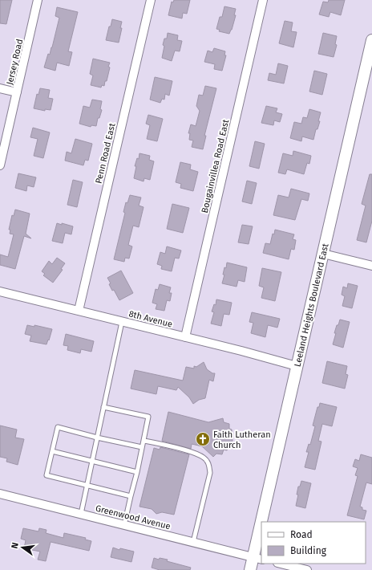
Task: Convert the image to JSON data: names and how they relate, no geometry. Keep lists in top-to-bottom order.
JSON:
{
  "streets": {
    "main road": ["Leeland Heights Boulevard East"],
    "street": [
      "Jersey Road",
      "Penn Road East",
      "Bougainvillea Road East",
      "8th Avenue",
      "Greenwood Avenue"
    ]
  },
  "crossings": [
    ["Penn Road East", "8th Avenue"],
    ["Bougainvillea Road East", "8th Avenue"],
    ["Leeland Heights Boulevard East", "8th Avenue"],
    ["Leeland Heights Boulevard East", "Greenwood Avenue"]
  ],
  "places": {
    "church": ["Faith Lutheran Church"]
  },
  "legend": ["Road", "Building"],
  "north": "left"
}
